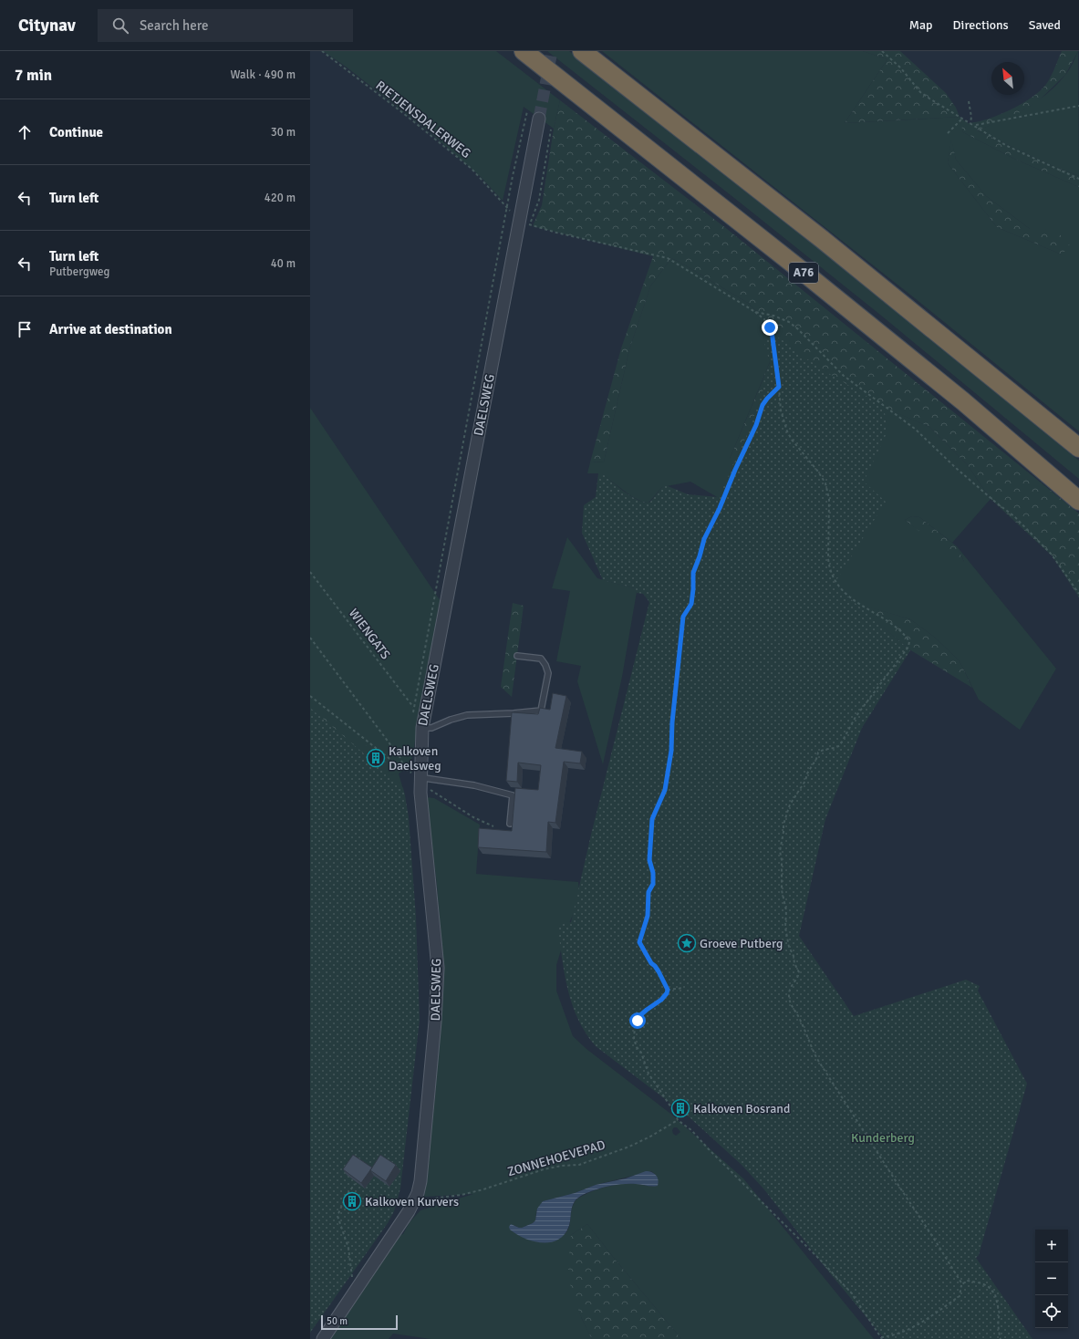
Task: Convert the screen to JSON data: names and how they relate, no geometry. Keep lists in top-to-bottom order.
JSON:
{
  "streets": {
    "highway": ["A76"],
    "street": ["DAELSWEG"],
    "path": ["RIETJENSDALERWEG", "WIENGATS", "ZONNEHOEVEPAD"]
  },
  "crossings": [
    ["RIETJENSDALERWEG", "WIENGATS"]
  ],
  "parks": ["Kunderberg"],
  "places": {
    "building": ["Kalkoven Daelsweg", "Kalkoven Bosrand", "Kalkoven Kurvers"],
    "place": ["Groeve Putberg"]
  },
  "scale_bar": "50 m",
  "north": "top left",
  "page": {
    "header": "Citynav",
    "search": "Search here",
    "nav": ["Map", "Directions", "Saved"],
    "heading": ["7 min", "Walk · 490 m"],
    "list": [
      ["Continue", "30 m"],
      ["Turn left", "420 m"],
      ["Turn left", "Putbergweg", "40 m"],
      "Arrive at destination"
    ],
    "map_buttons": ["+", "−"],
    "scale": "50 m"
  }
}
